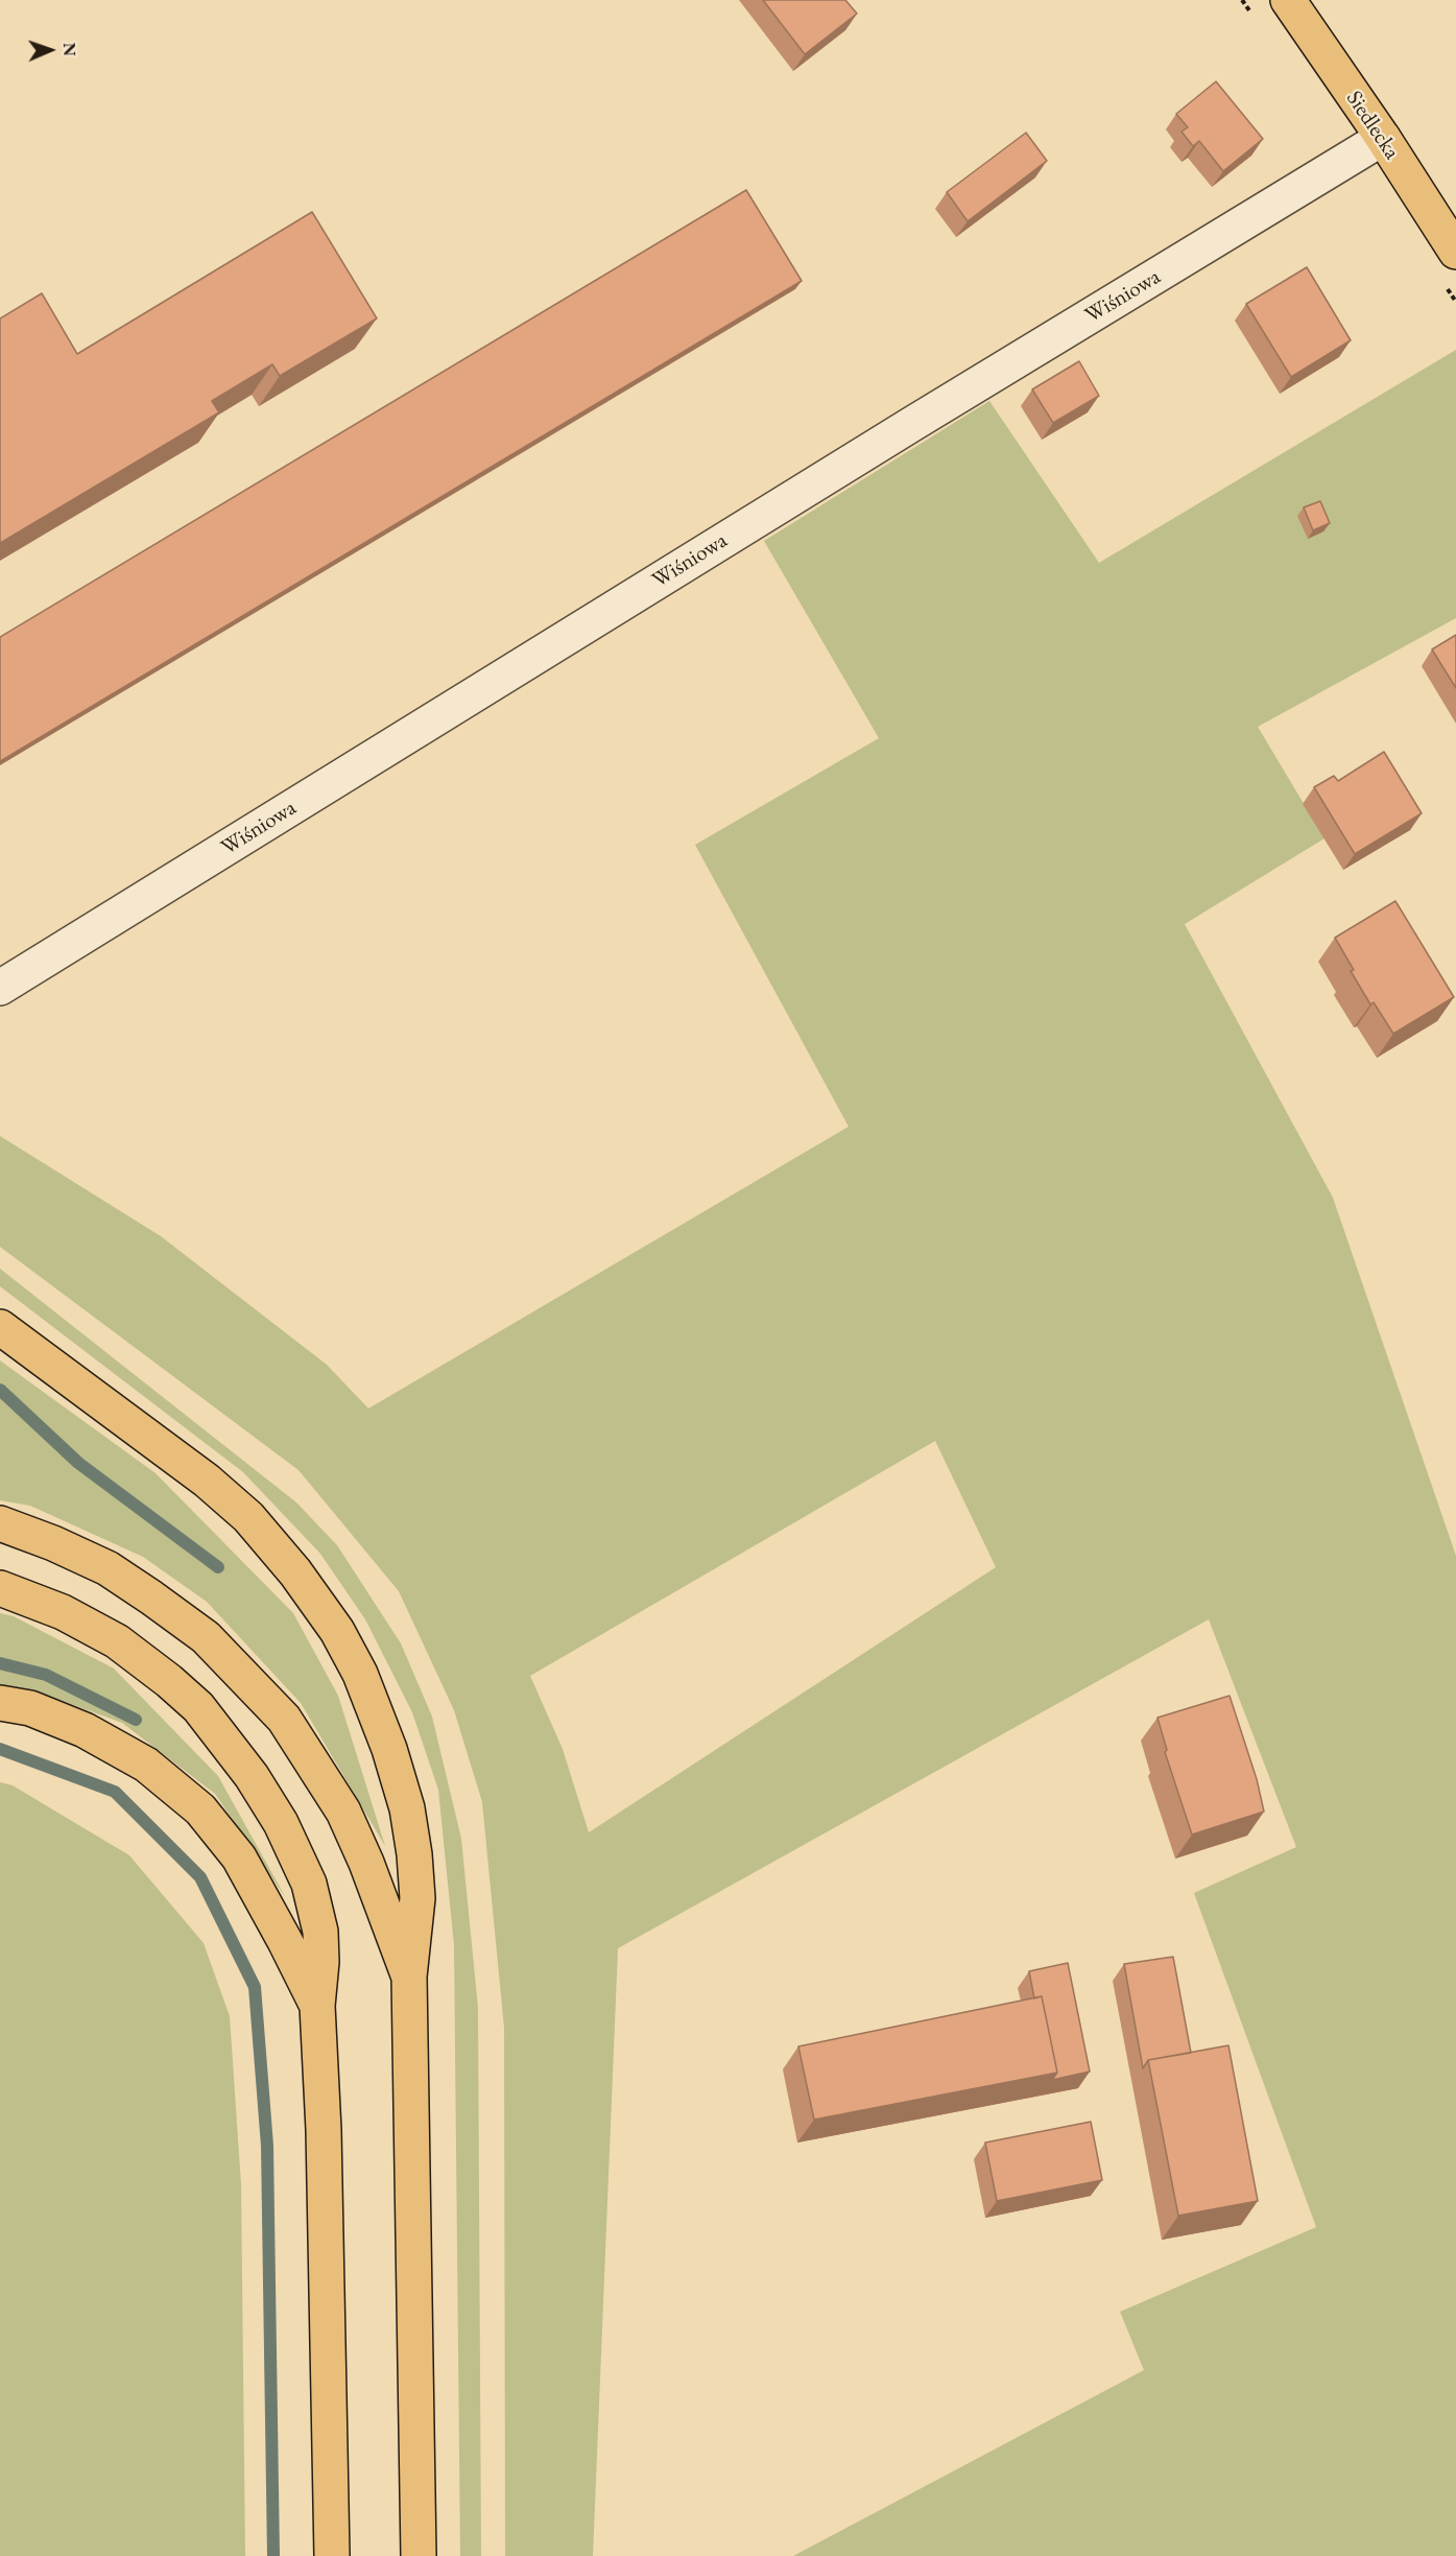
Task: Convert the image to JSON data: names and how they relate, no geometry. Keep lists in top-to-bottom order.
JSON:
{
  "streets": {
    "main road": ["Siedlecka"],
    "street": ["Wiśniowa"]
  },
  "crossings": [
    ["Siedlecka", "Wiśniowa"]
  ],
  "north": "right"
}
